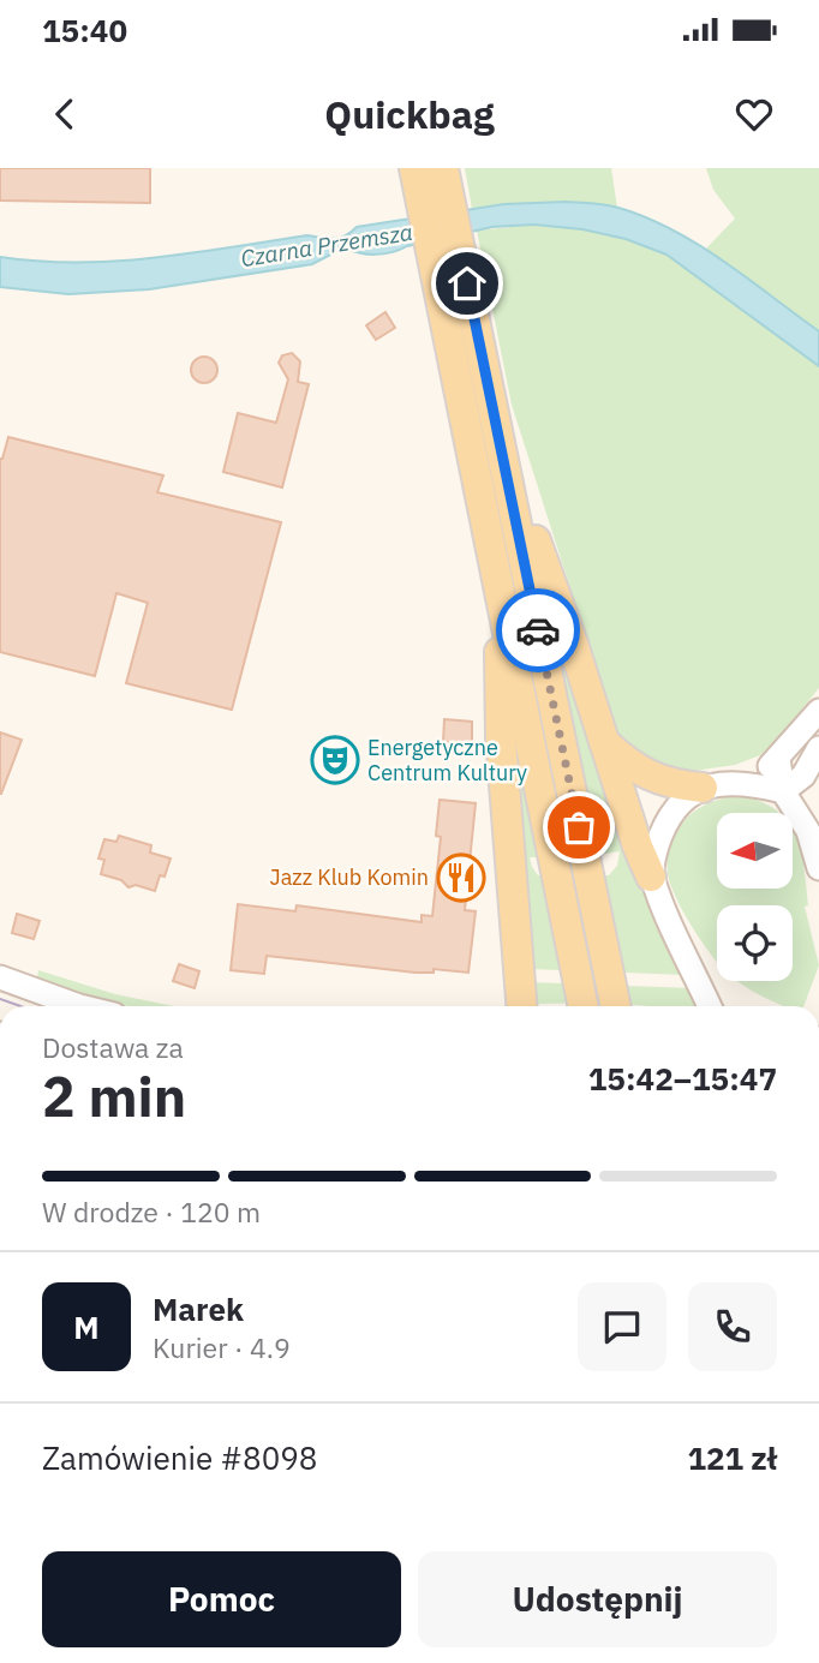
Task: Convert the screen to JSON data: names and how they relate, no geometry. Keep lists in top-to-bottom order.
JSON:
{
  "water": ["Czarna Przemsza"],
  "places": {
    "theatre": ["Energetyczne Centrum Kultury"],
    "restaurant": ["Jazz Klub Komin"]
  },
  "north": "left",
  "page": {
    "status": "15:40",
    "header": "Quickbag",
    "heading": ["2 min", "Dostawa za", "15:42–15:47"],
    "panel": [
      "Marek",
      "Kurier · 4.9",
      "Zamówienie #8098",
      "121 zł"
    ],
    "bar": "W drodze · 120 m",
    "round": "M",
    "buttons": ["Pomoc", "Udostępnij"]
  }
}
